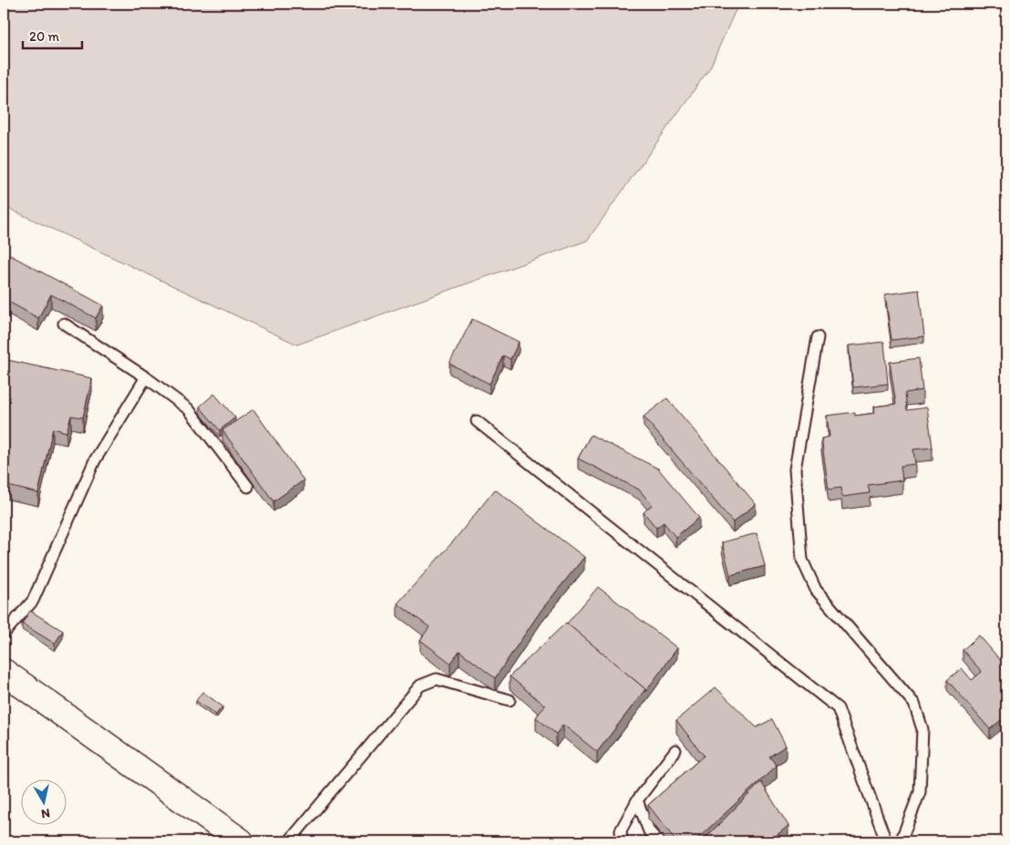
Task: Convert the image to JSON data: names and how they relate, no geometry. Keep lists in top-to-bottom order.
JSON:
{
  "scale_bar": "20 m",
  "north": "bottom"
}
